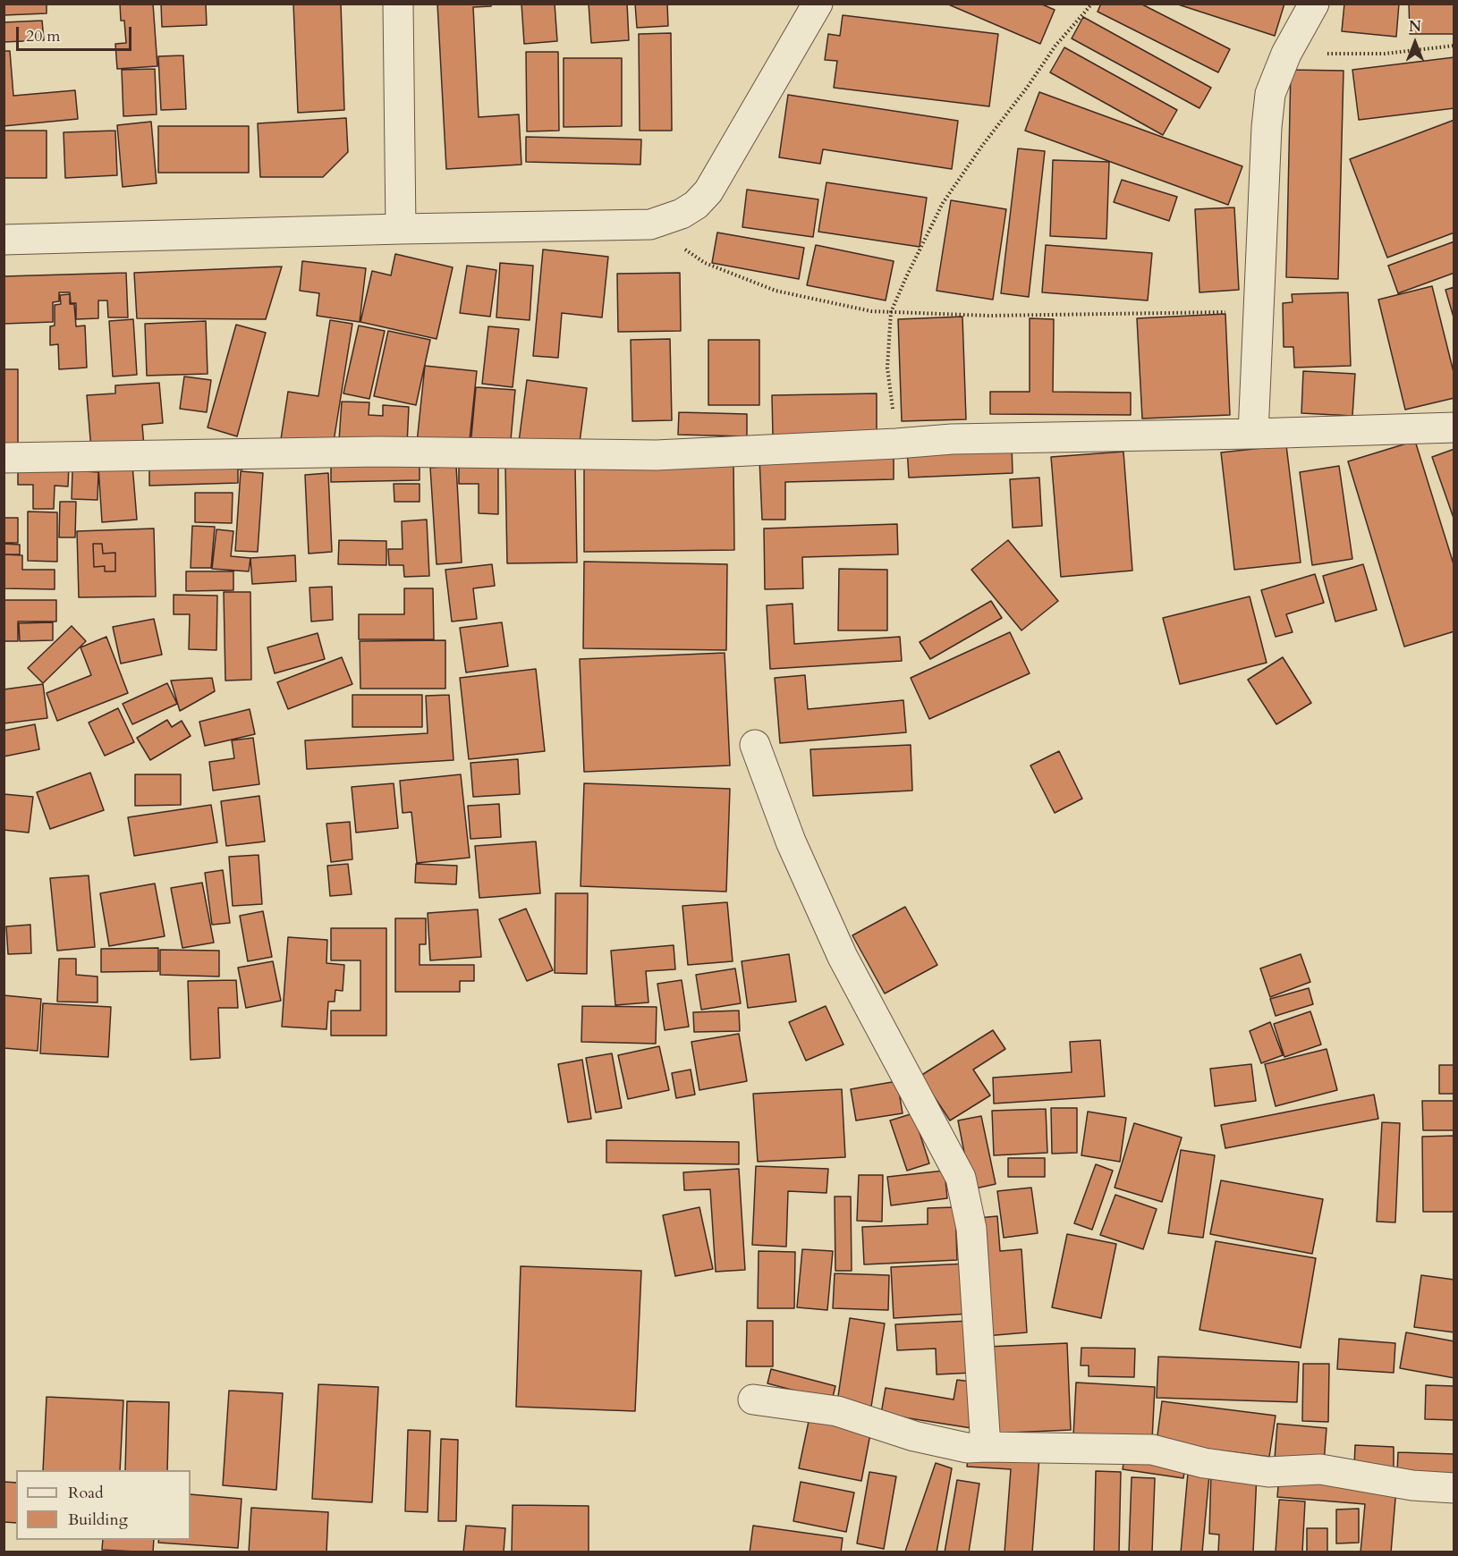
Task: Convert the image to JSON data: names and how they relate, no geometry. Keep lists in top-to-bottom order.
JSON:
{
  "legend": ["Road", "Building"],
  "scale_bar": "20 m",
  "north": "top"
}
